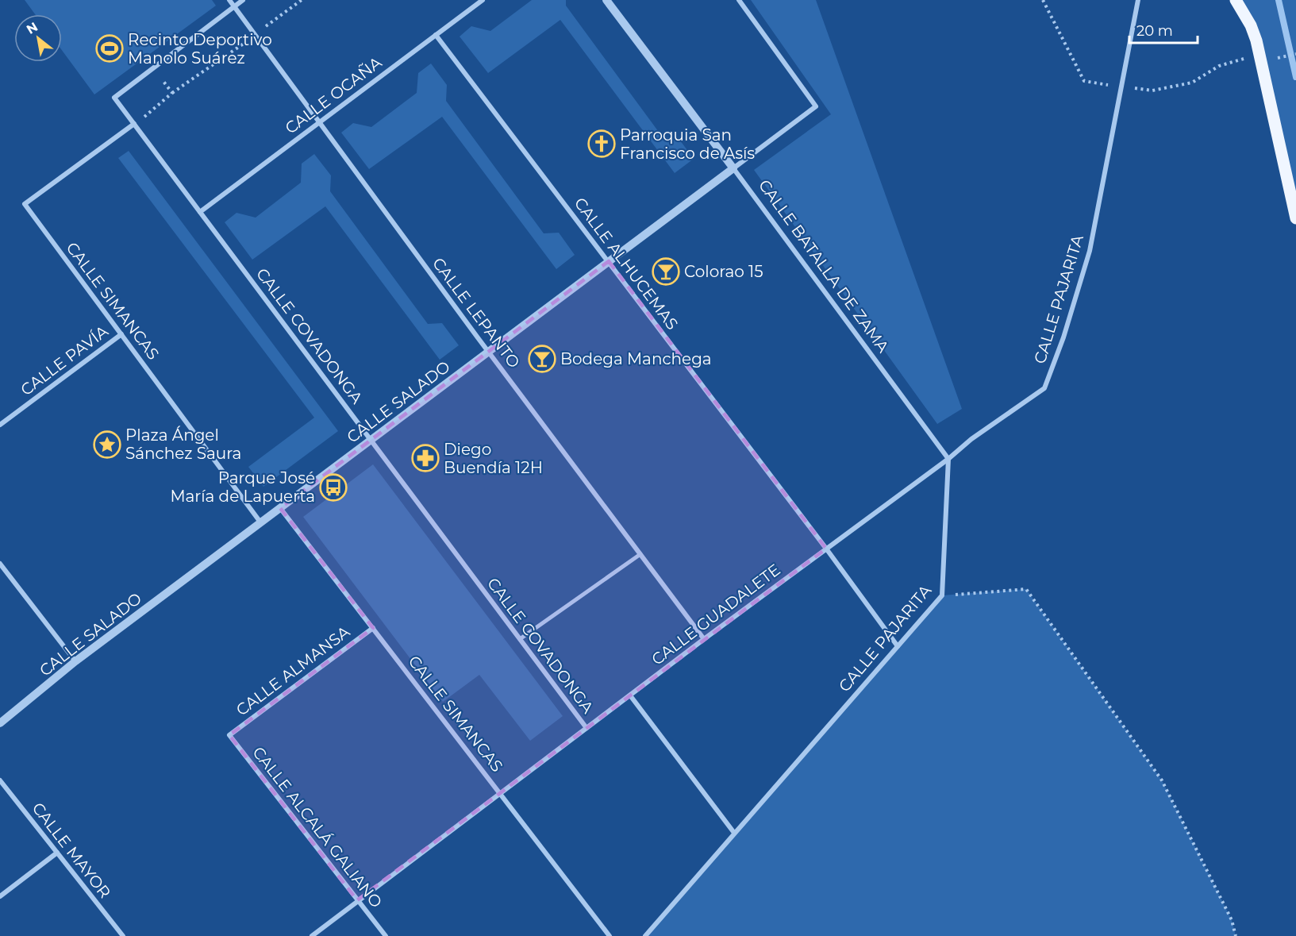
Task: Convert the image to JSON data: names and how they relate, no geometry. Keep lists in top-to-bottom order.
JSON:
{
  "streets": {
    "street": [
      "CALLE OCAÑA",
      "CALLE ALHUCEMAS",
      "CALLE BATALLA DE ZAMA",
      "CALLE PAJARITA",
      "CALLE SIMANCAS",
      "CALLE LEPANTO",
      "CALLE COVADONGA",
      "CALLE PAVÍA",
      "CALLE SALADO",
      "CALLE GUADALETE",
      "CALLE ALMANSA",
      "CALLE ALCALÁ GALIANO",
      "CALLE MAYOR"
    ]
  },
  "crossings": [
    ["CALLE OCAÑA", "CALLE ALHUCEMAS"],
    ["CALLE OCAÑA", "CALLE LEPANTO"],
    ["CALLE OCAÑA", "CALLE COVADONGA"],
    ["CALLE ALHUCEMAS", "CALLE PAJARITA"],
    ["CALLE ALHUCEMAS", "CALLE SALADO"],
    ["CALLE ALHUCEMAS", "CALLE GUADALETE"],
    ["CALLE BATALLA DE ZAMA", "CALLE PAJARITA"],
    ["CALLE BATALLA DE ZAMA", "CALLE SALADO"],
    ["CALLE BATALLA DE ZAMA", "CALLE GUADALETE"],
    ["CALLE PAJARITA", "CALLE GUADALETE"],
    ["CALLE SIMANCAS", "CALLE COVADONGA"],
    ["CALLE SIMANCAS", "CALLE PAVÍA"],
    ["CALLE SIMANCAS", "CALLE SALADO"],
    ["CALLE SIMANCAS", "CALLE GUADALETE"],
    ["CALLE SIMANCAS", "CALLE ALMANSA"],
    ["CALLE LEPANTO", "CALLE SALADO"],
    ["CALLE LEPANTO", "CALLE GUADALETE"],
    ["CALLE COVADONGA", "CALLE SALADO"],
    ["CALLE COVADONGA", "CALLE GUADALETE"],
    ["CALLE GUADALETE", "CALLE ALCALÁ GALIANO"],
    ["CALLE ALMANSA", "CALLE ALCALÁ GALIANO"]
  ],
  "places": {
    "sports": ["Recinto Deportivo Manolo Suárez"],
    "church": ["Parroquia San Francisco de Asís"],
    "bar": ["Colorao 15", "Bodega Manchega"],
    "place": ["Plaza Ángel Sánchez Saura"],
    "pharmacy": ["Diego Buendía 12H"],
    "bus stop": ["Parque José María de Lapuerta"]
  },
  "scale_bar": "20 m",
  "north": "top left"
}
